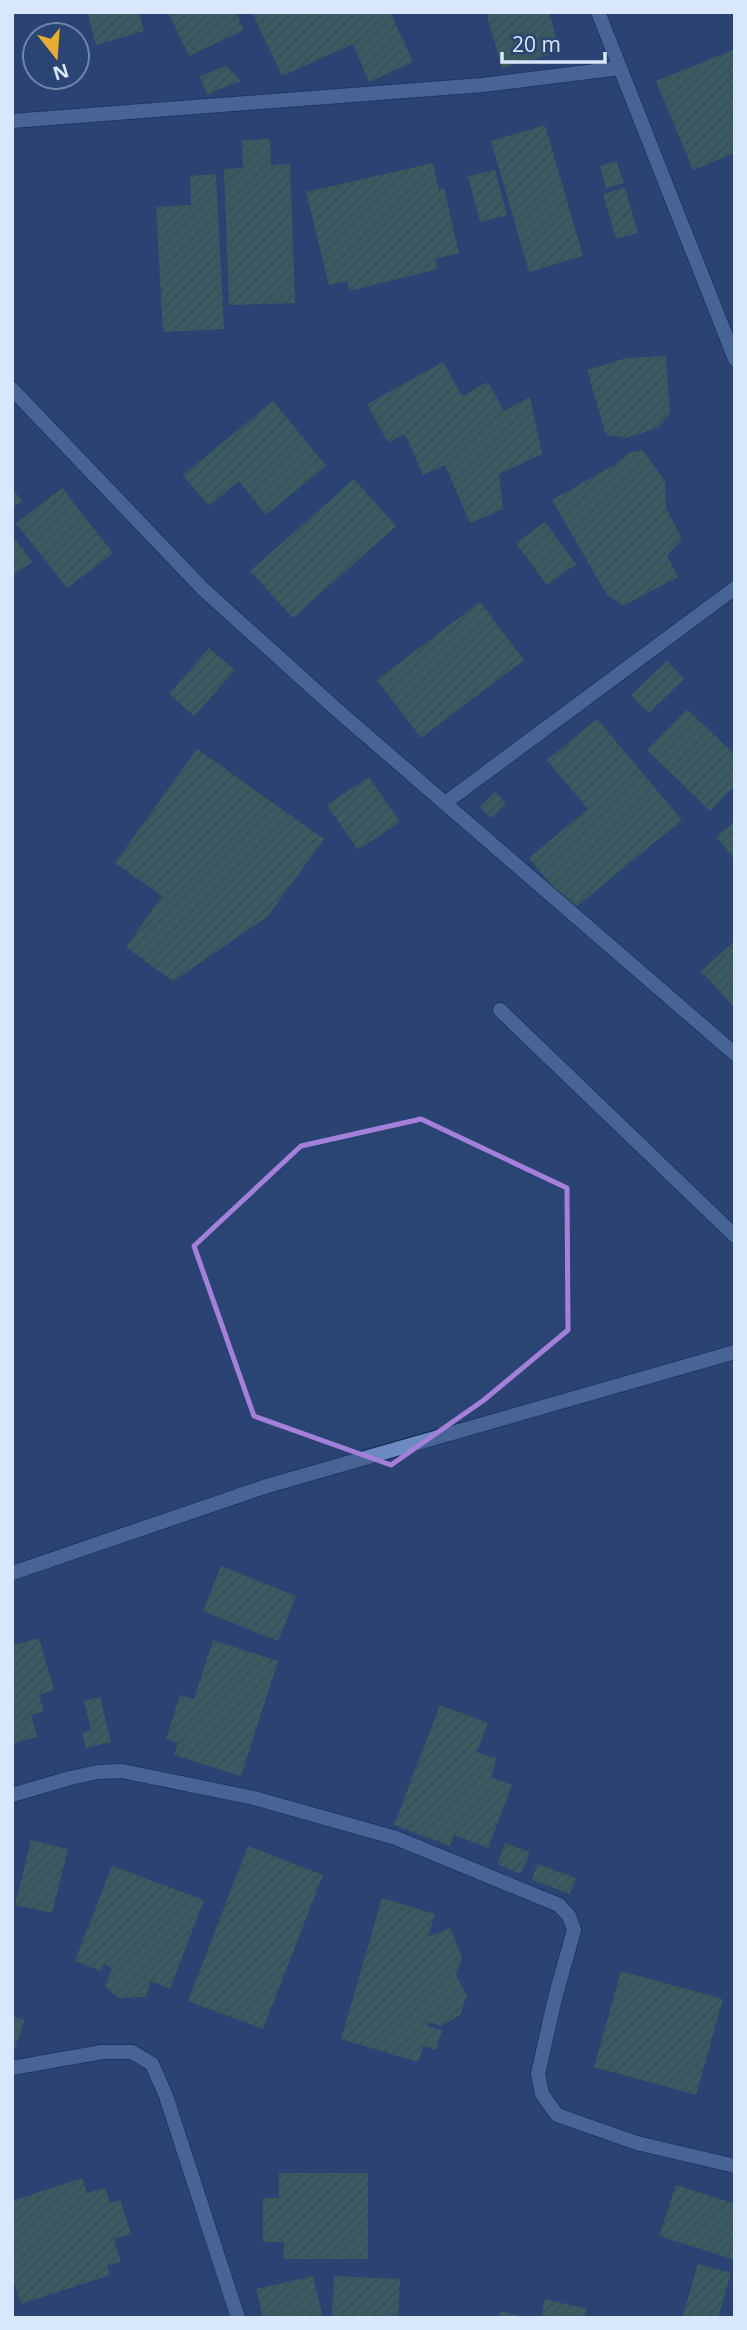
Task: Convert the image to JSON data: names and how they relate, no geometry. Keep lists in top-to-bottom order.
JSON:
{
  "scale_bar": "20 m",
  "north": "bottom"
}
